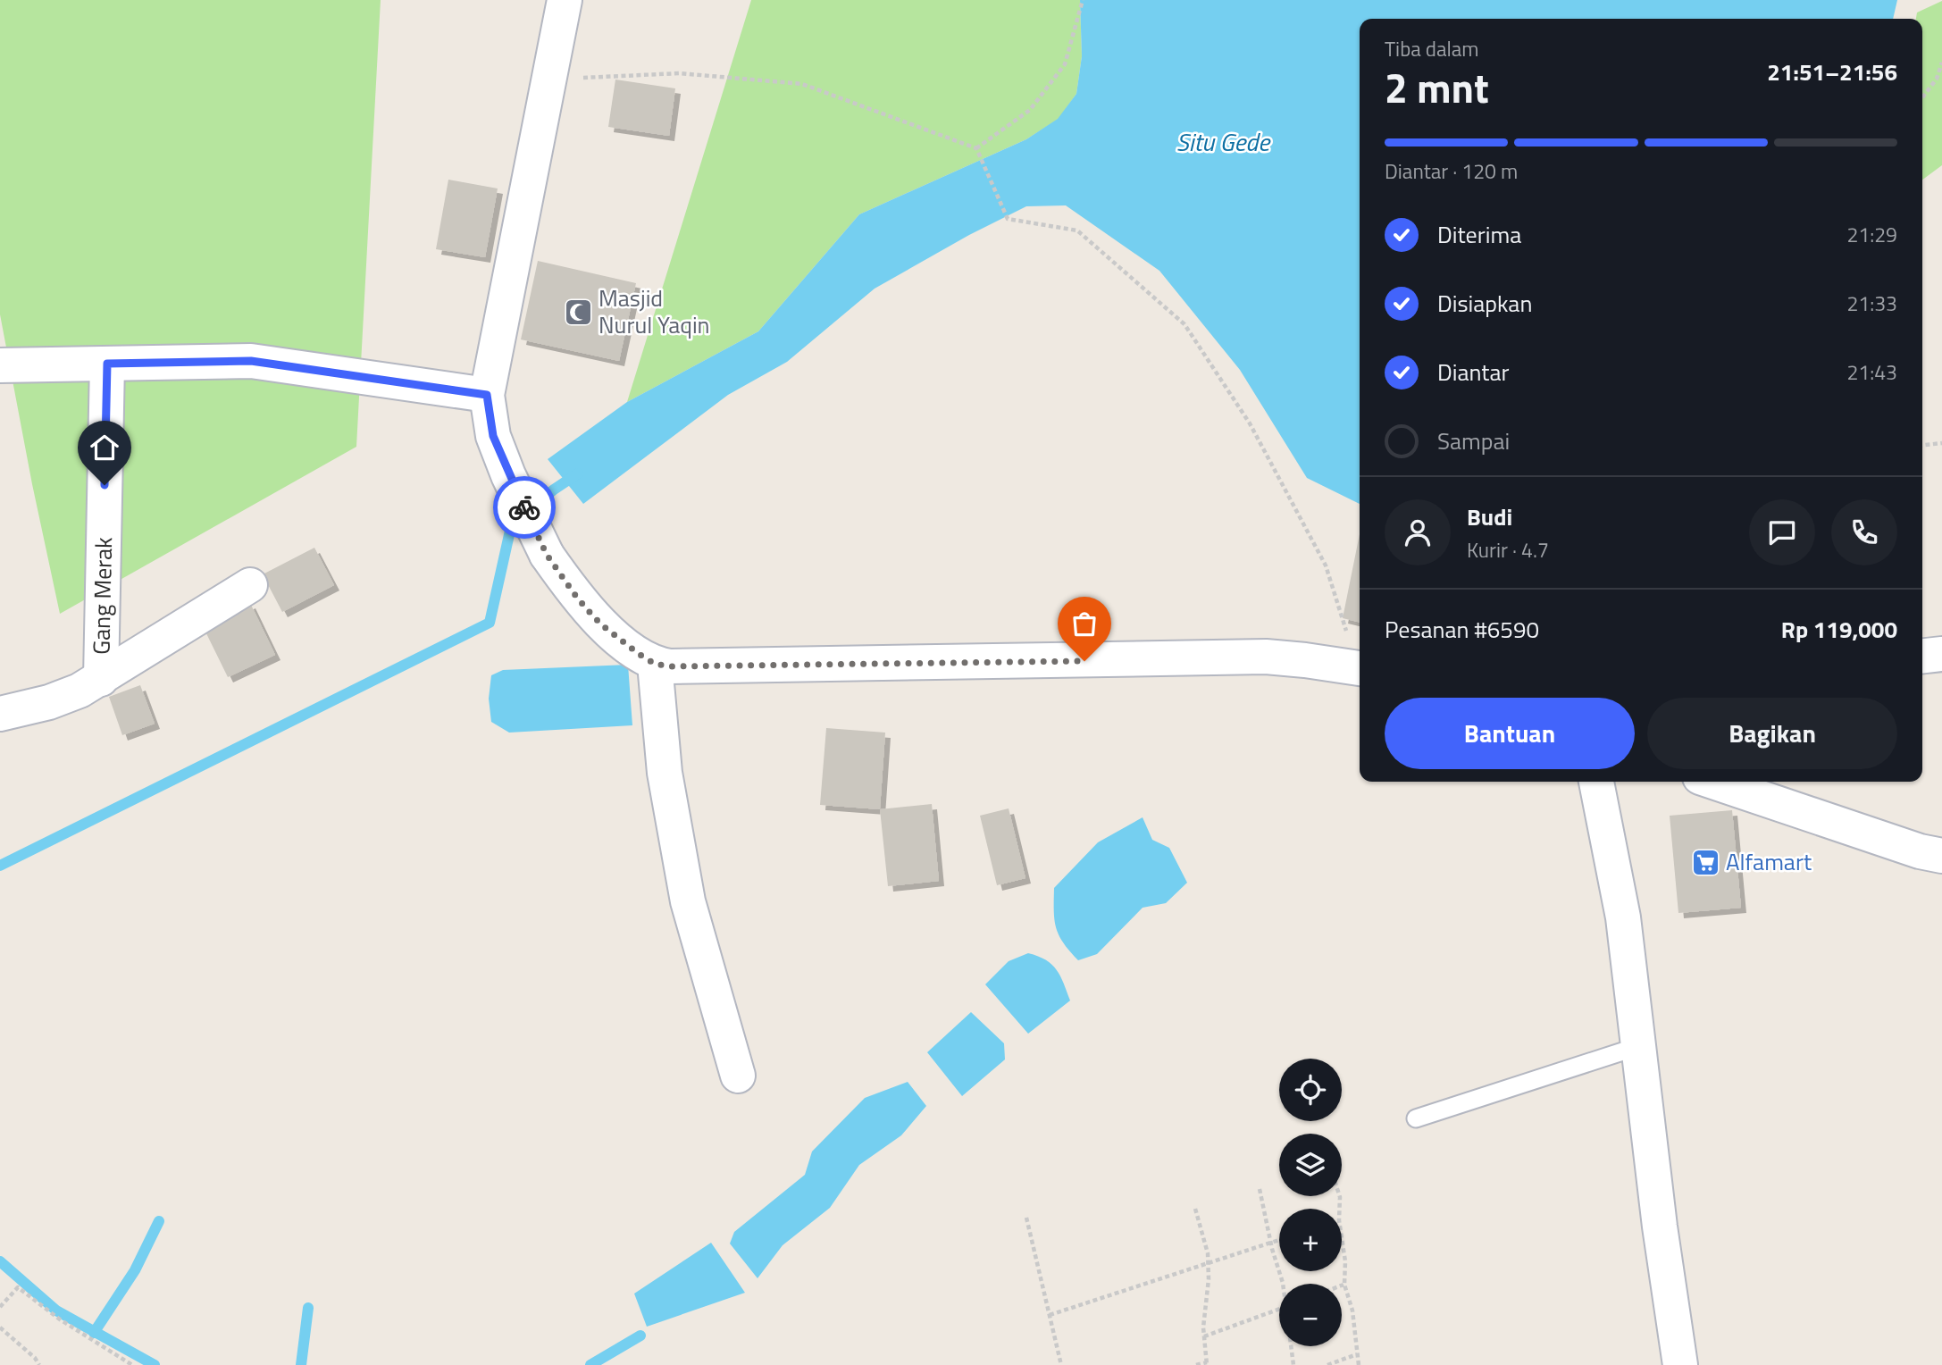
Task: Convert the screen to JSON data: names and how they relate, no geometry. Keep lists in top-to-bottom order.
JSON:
{
  "streets": {
    "street": ["Gang Merak"]
  },
  "water": ["Situ Gede"],
  "places": {
    "mosque": ["Masjid Nurul Yaqin"],
    "supermarket": ["Alfamart"]
  },
  "page": {
    "heading": ["2 mnt", "Tiba dalam", "21:51–21:56"],
    "panel": [
      "Budi",
      "Kurir · 4.7",
      "Pesanan #6590",
      "Rp 119,000"
    ],
    "bar": "Diantar · 120 m",
    "list": [
      ["Diterima", "21:29"],
      ["Disiapkan", "21:33"],
      ["Diantar", "21:43"],
      "Sampai"
    ],
    "buttons": ["Bantuan", "Bagikan"],
    "map_buttons": ["+", "−"]
  }
}
